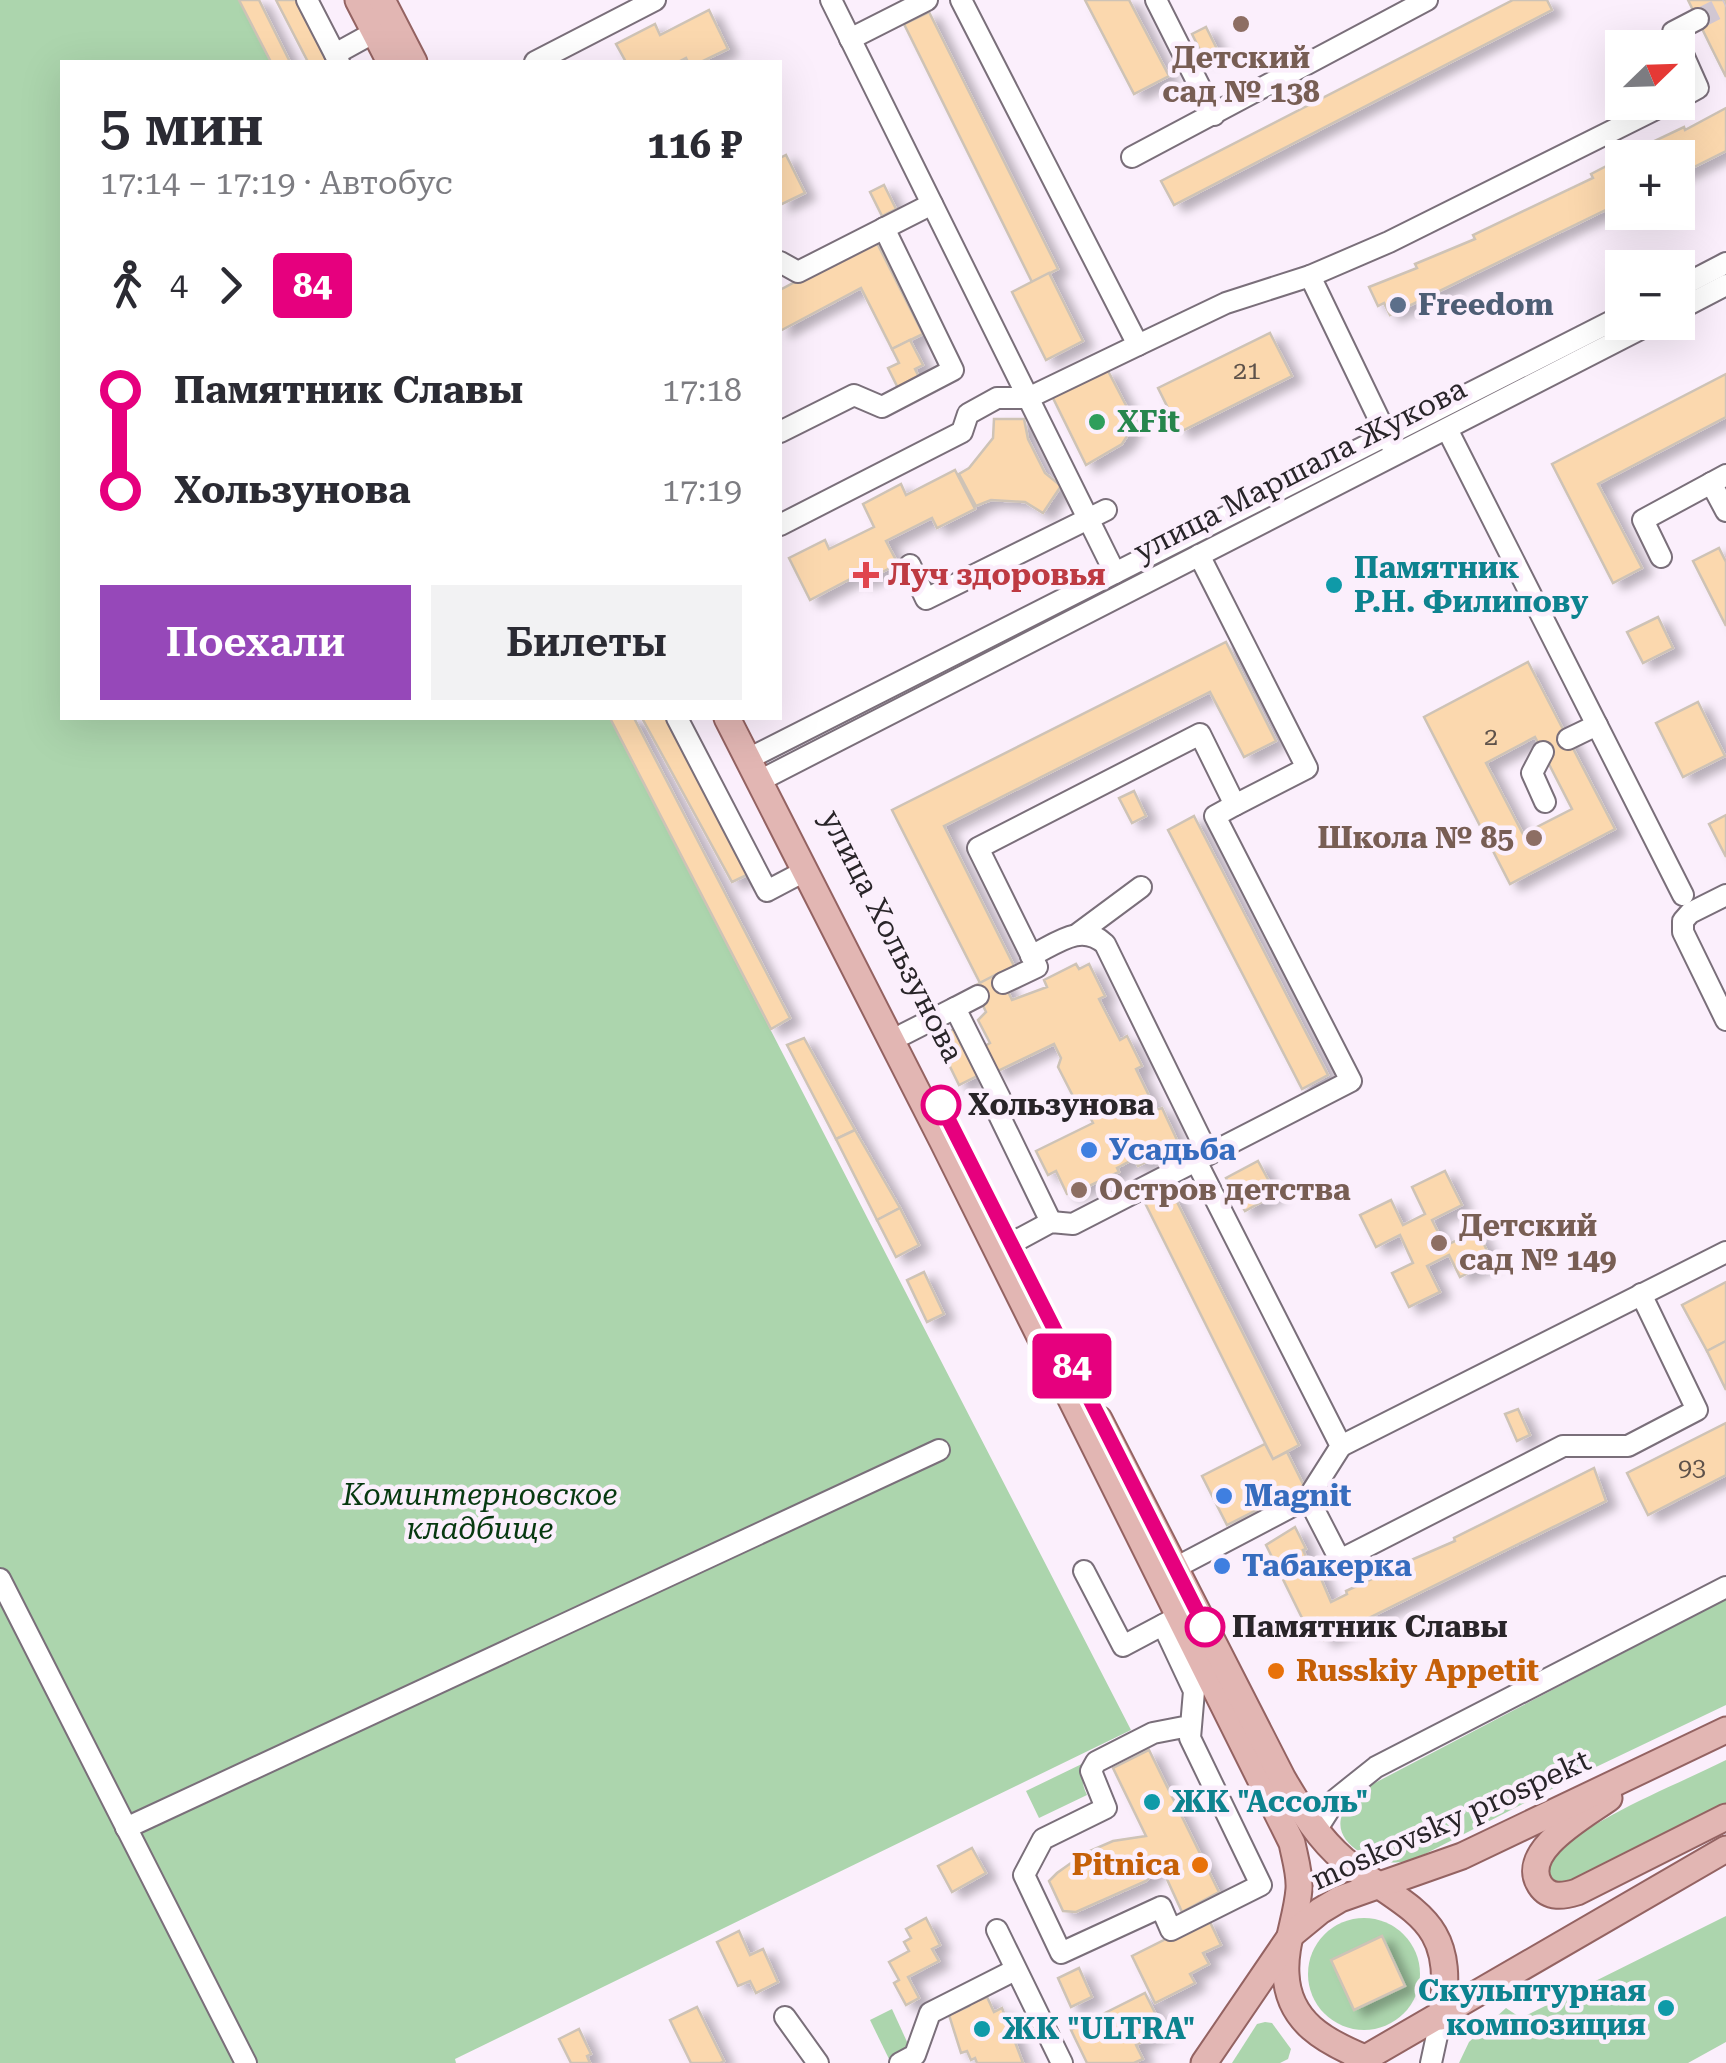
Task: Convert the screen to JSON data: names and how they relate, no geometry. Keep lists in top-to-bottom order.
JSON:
{
  "streets": {
    "main road": ["улица Хользунова", "moskovsky prospekt"],
    "street": ["улица Маршала Жукова"]
  },
  "crossings": [
    ["улица Маршала Жукова", "улица Хользунова"],
    ["улица Хользунова", "moskovsky prospekt"]
  ],
  "parks": ["Коминтерновское кладбище"],
  "places": {
    "other": [
      "Детский сад № 138",
      "Freedom",
      "XFit",
      "Памятник Р.Н. Филипову",
      "Школа № 85",
      "Хользунова",
      "Усадьба",
      "Остров детства",
      "Детский сад № 149",
      "Magnit",
      "Табакерка",
      "Памятник Славы",
      "Russkiy Appetit",
      "ЖК \"Ассоль\"",
      "Pitnica",
      "Скульптурная композиция",
      "ЖК \"ULTRA\""
    ],
    "health": ["Луч здоровья"]
  },
  "lines": ["bus line 84"],
  "house_numbers": ["21", "2", "93"],
  "north": "top right",
  "page": {
    "on_map": "84",
    "map_buttons": ["+", "−"],
    "heading": ["5 мин", "17:14 – 17:19 · Автобус", "116 ₽"],
    "legs": ["4", "84"],
    "list": [
      {
        "name": "Памятник Славы",
        "value": "17:18"
      },
      {
        "name": "Хользунова",
        "value": "17:19"
      }
    ],
    "buttons": ["Поехали", "Билеты"]
  }
}
